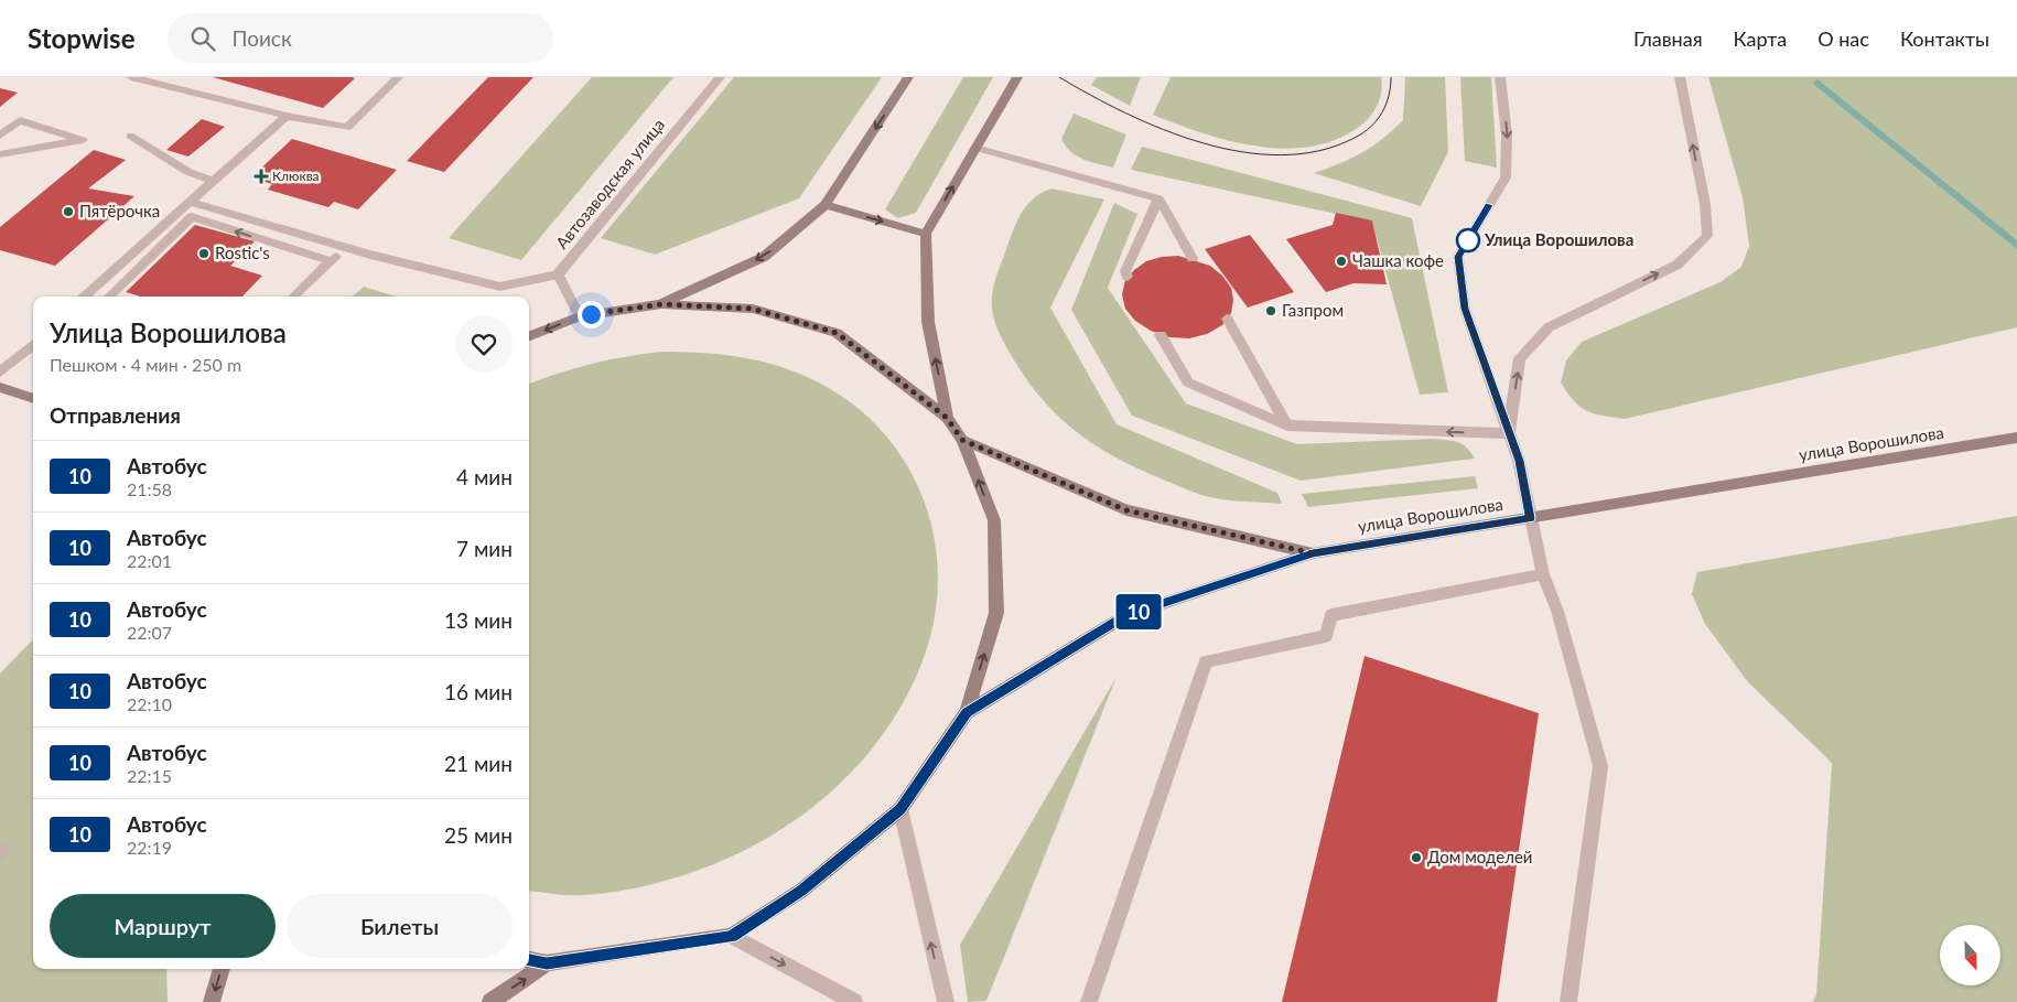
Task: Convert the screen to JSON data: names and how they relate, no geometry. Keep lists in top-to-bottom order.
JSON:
{
  "streets": {
    "main road": ["улица Ворошилова"],
    "street": ["Автозаводская улица"]
  },
  "places": {
    "health": ["Клюква"],
    "other": [
      "Пятёрочка",
      "Улица Ворошилова",
      "Rostic's",
      "Чашка кофе",
      "Газпром",
      "Дом моделей"
    ]
  },
  "lines": ["bus line 10"],
  "north": "bottom",
  "page": {
    "header": "Stopwise",
    "search": "Поиск",
    "nav": [
      "Главная",
      "Карта",
      "О нас",
      "Контакты"
    ],
    "on_map": "10",
    "heading": [
      ["Улица Ворошилова", "Пешком · 4 мин · 250 m"],
      "Отправления"
    ],
    "list": [
      {
        "mark": "10",
        "name": "Автобус",
        "note": "21:58",
        "value": "4 мин"
      },
      {
        "mark": "10",
        "name": "Автобус",
        "note": "22:01",
        "value": "7 мин"
      },
      {
        "mark": "10",
        "name": "Автобус",
        "note": "22:07",
        "value": "13 мин"
      },
      {
        "mark": "10",
        "name": "Автобус",
        "note": "22:10",
        "value": "16 мин"
      },
      {
        "mark": "10",
        "name": "Автобус",
        "note": "22:15",
        "value": "21 мин"
      },
      {
        "mark": "10",
        "name": "Автобус",
        "note": "22:19",
        "value": "25 мин"
      }
    ],
    "buttons": ["Маршрут", "Билеты"]
  }
}
